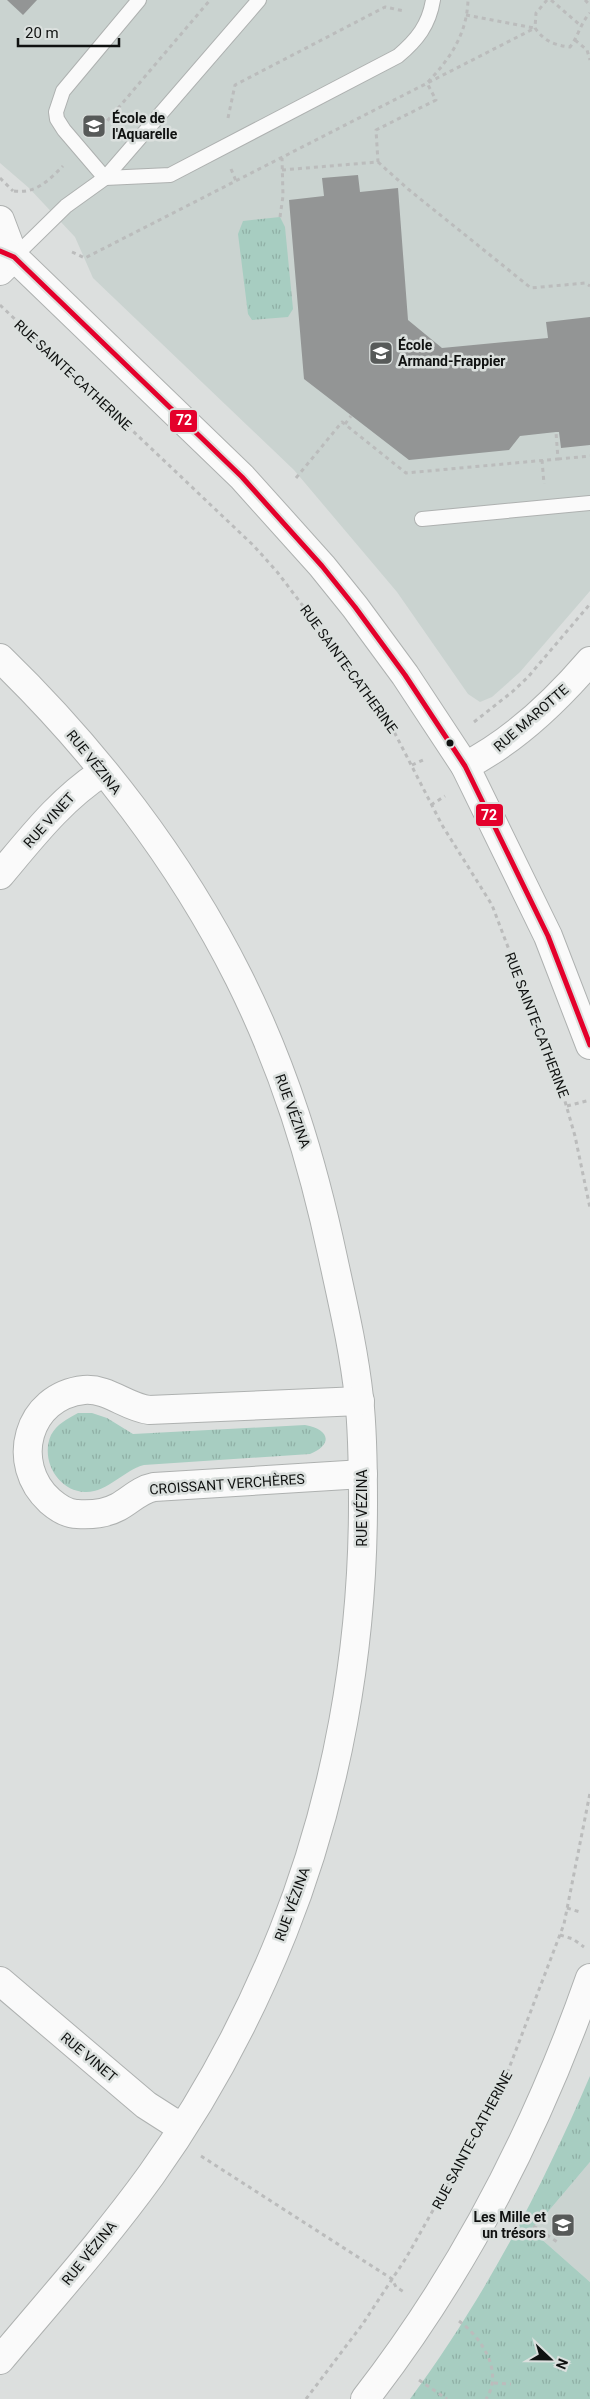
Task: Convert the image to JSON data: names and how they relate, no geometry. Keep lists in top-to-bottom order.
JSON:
{
  "streets": {
    "street": [
      "RUE MAROTTE",
      "RUE VÉZINA",
      "RUE VINET",
      "CROISSANT VERCHÈRES"
    ],
    "path": ["RUE SAINTE-CATHERINE"]
  },
  "crossings": [
    ["RUE VÉZINA", "RUE VINET"],
    ["RUE VÉZINA", "CROISSANT VERCHÈRES"]
  ],
  "places": {
    "school or university": ["École de l'Aquarelle", "École Armand-Frappier", "Les Mille et un trésors"]
  },
  "lines": ["transit line 72"],
  "scale_bar": "20 m",
  "north": "right"
}
